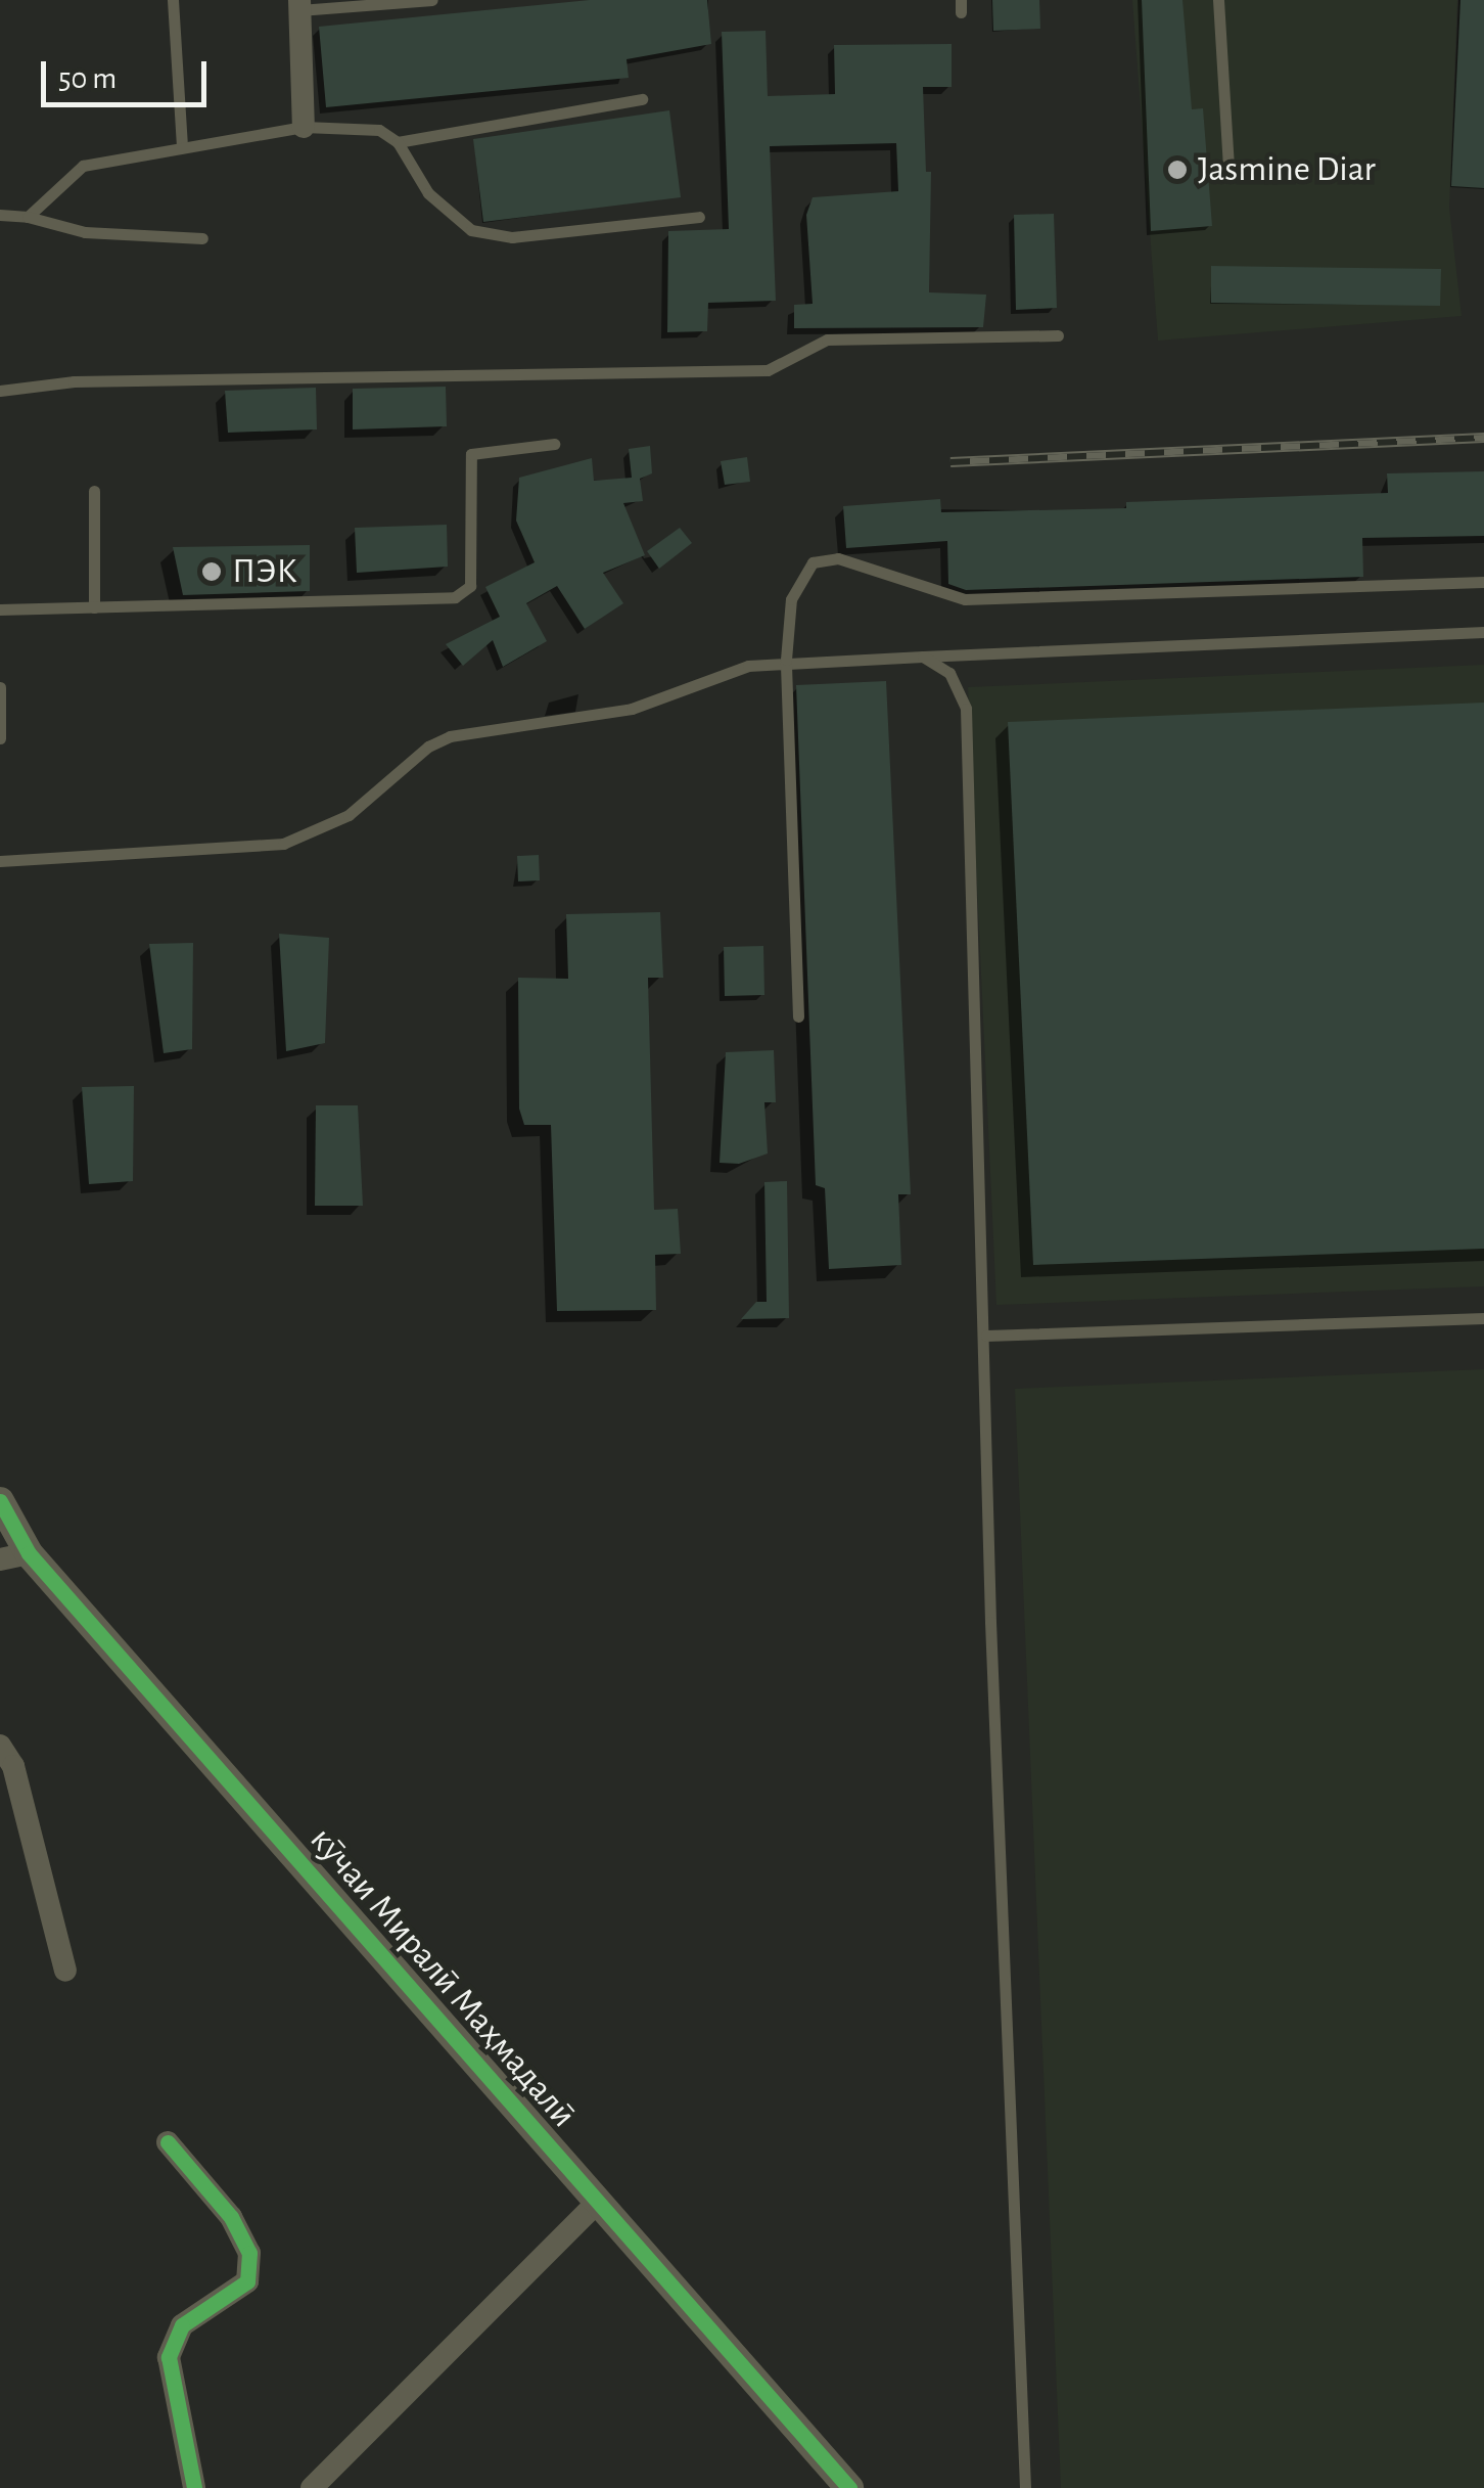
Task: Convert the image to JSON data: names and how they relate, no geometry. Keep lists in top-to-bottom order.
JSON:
{
  "streets": {
    "street": ["кӯчаи Миралӣ Маҳмадалӣ"]
  },
  "places": ["Jasmine Diar", "ПЭК"],
  "scale_bar": "50 m"
}
